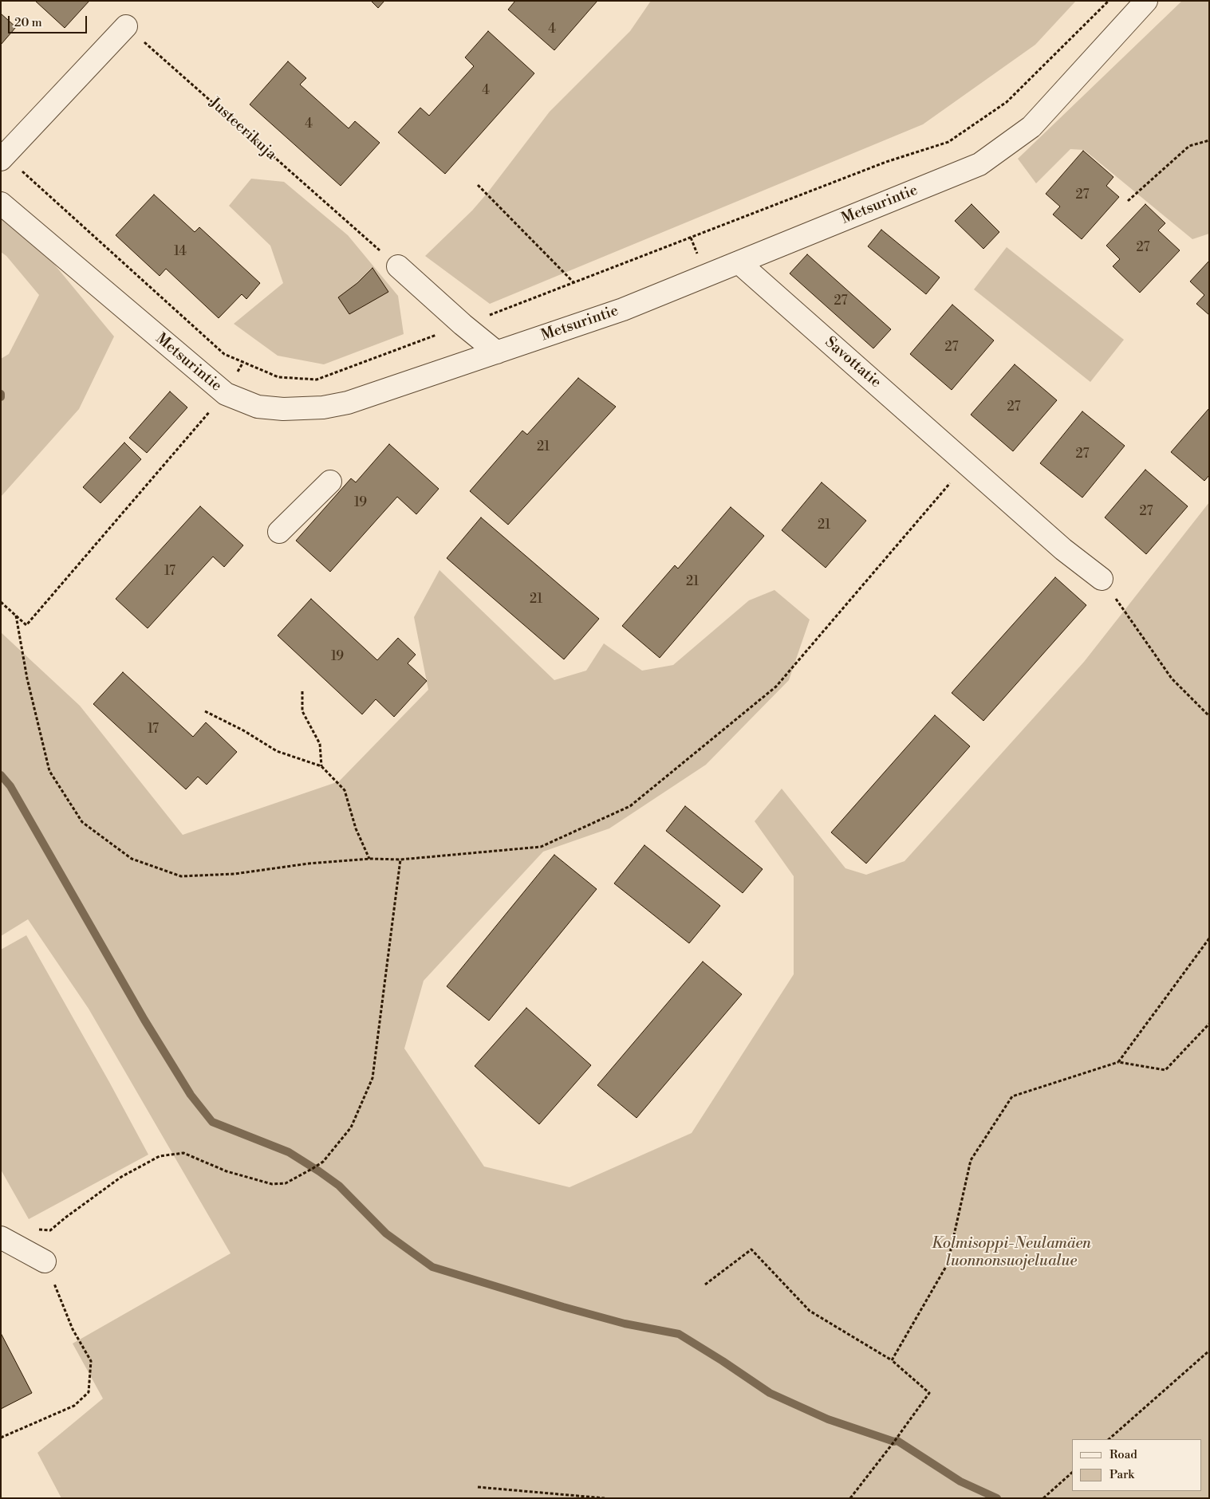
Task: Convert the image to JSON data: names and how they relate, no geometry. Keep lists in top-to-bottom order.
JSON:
{
  "streets": {
    "street": ["Metsurintie", "Savottatie"],
    "path": ["Justeerikuja"]
  },
  "crossings": [
    ["Metsurintie", "Savottatie"]
  ],
  "parks": ["Kolmisoppi-Neulamäen luonnonsuojelualue"],
  "house_numbers": [
    "4",
    "4",
    "4",
    "27",
    "27",
    "14",
    "27",
    "27",
    "27",
    "21",
    "27",
    "19",
    "27",
    "21",
    "17",
    "21",
    "21",
    "19",
    "17"
  ],
  "legend": ["Road", "Park"],
  "scale_bar": "20 m"
}
